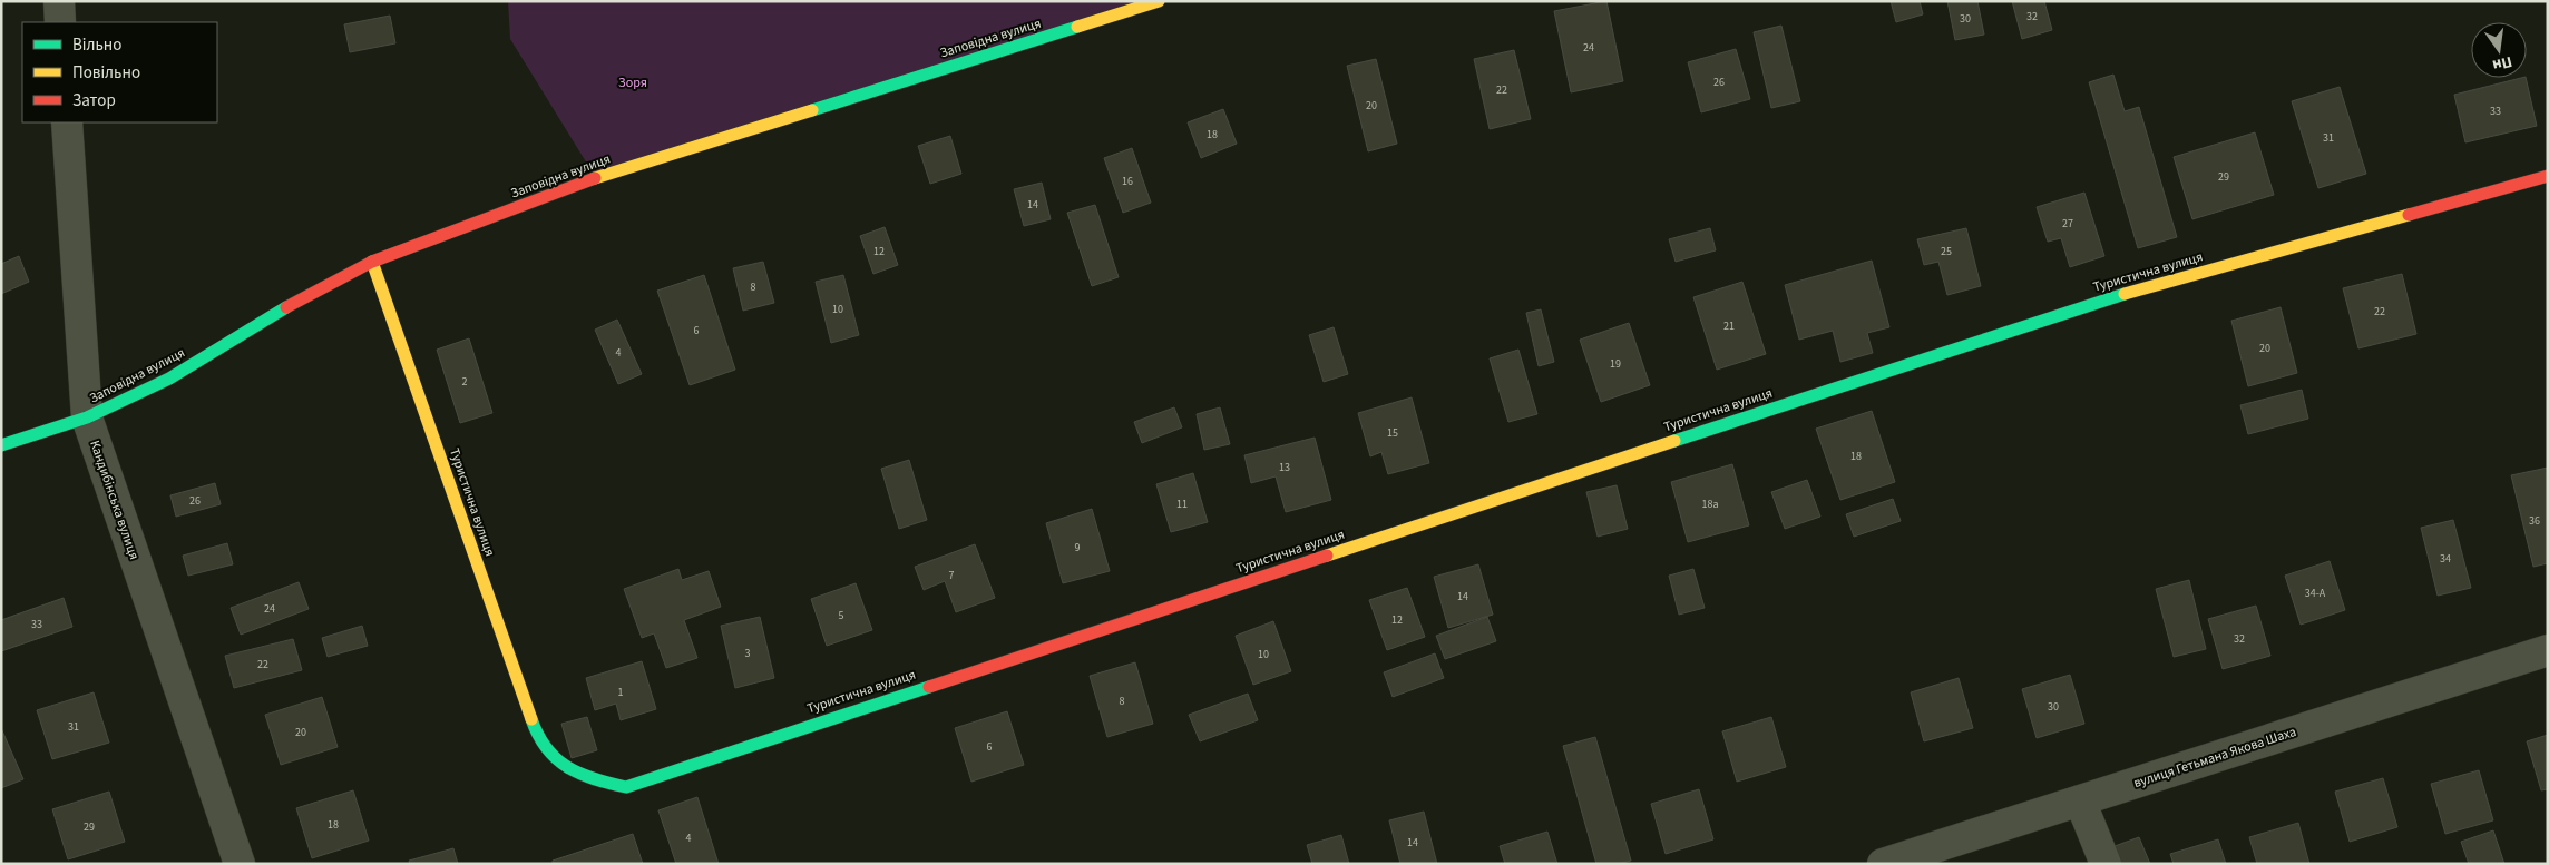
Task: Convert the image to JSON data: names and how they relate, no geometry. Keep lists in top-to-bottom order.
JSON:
{
  "streets": {
    "street": [
      "Заповідна вулиця",
      "Туристична вулиця",
      "Кандибінська вулиця",
      "вулиця Гетьмана Якова Шаха"
    ]
  },
  "crossings": [
    ["Заповідна вулиця", "Туристична вулиця"],
    ["Заповідна вулиця", "Кандибінська вулиця"]
  ],
  "parks": ["Зоря"],
  "house_numbers": [
    "32",
    "30",
    "24",
    "26",
    "22",
    "20",
    "33",
    "18",
    "31",
    "29",
    "16",
    "14",
    "27",
    "12",
    "25",
    "8",
    "10",
    "22",
    "21",
    "6",
    "20",
    "4",
    "19",
    "2",
    "15",
    "18",
    "13",
    "26",
    "11",
    "18а",
    "36",
    "9",
    "34",
    "7",
    "34-А",
    "14",
    "24",
    "5",
    "12",
    "33",
    "32",
    "3",
    "10",
    "22",
    "1",
    "8",
    "30",
    "31",
    "20",
    "6",
    "18",
    "29",
    "4",
    "14"
  ],
  "legend": ["Вільно", "Повільно", "Затор"],
  "north": "bottom"
}
